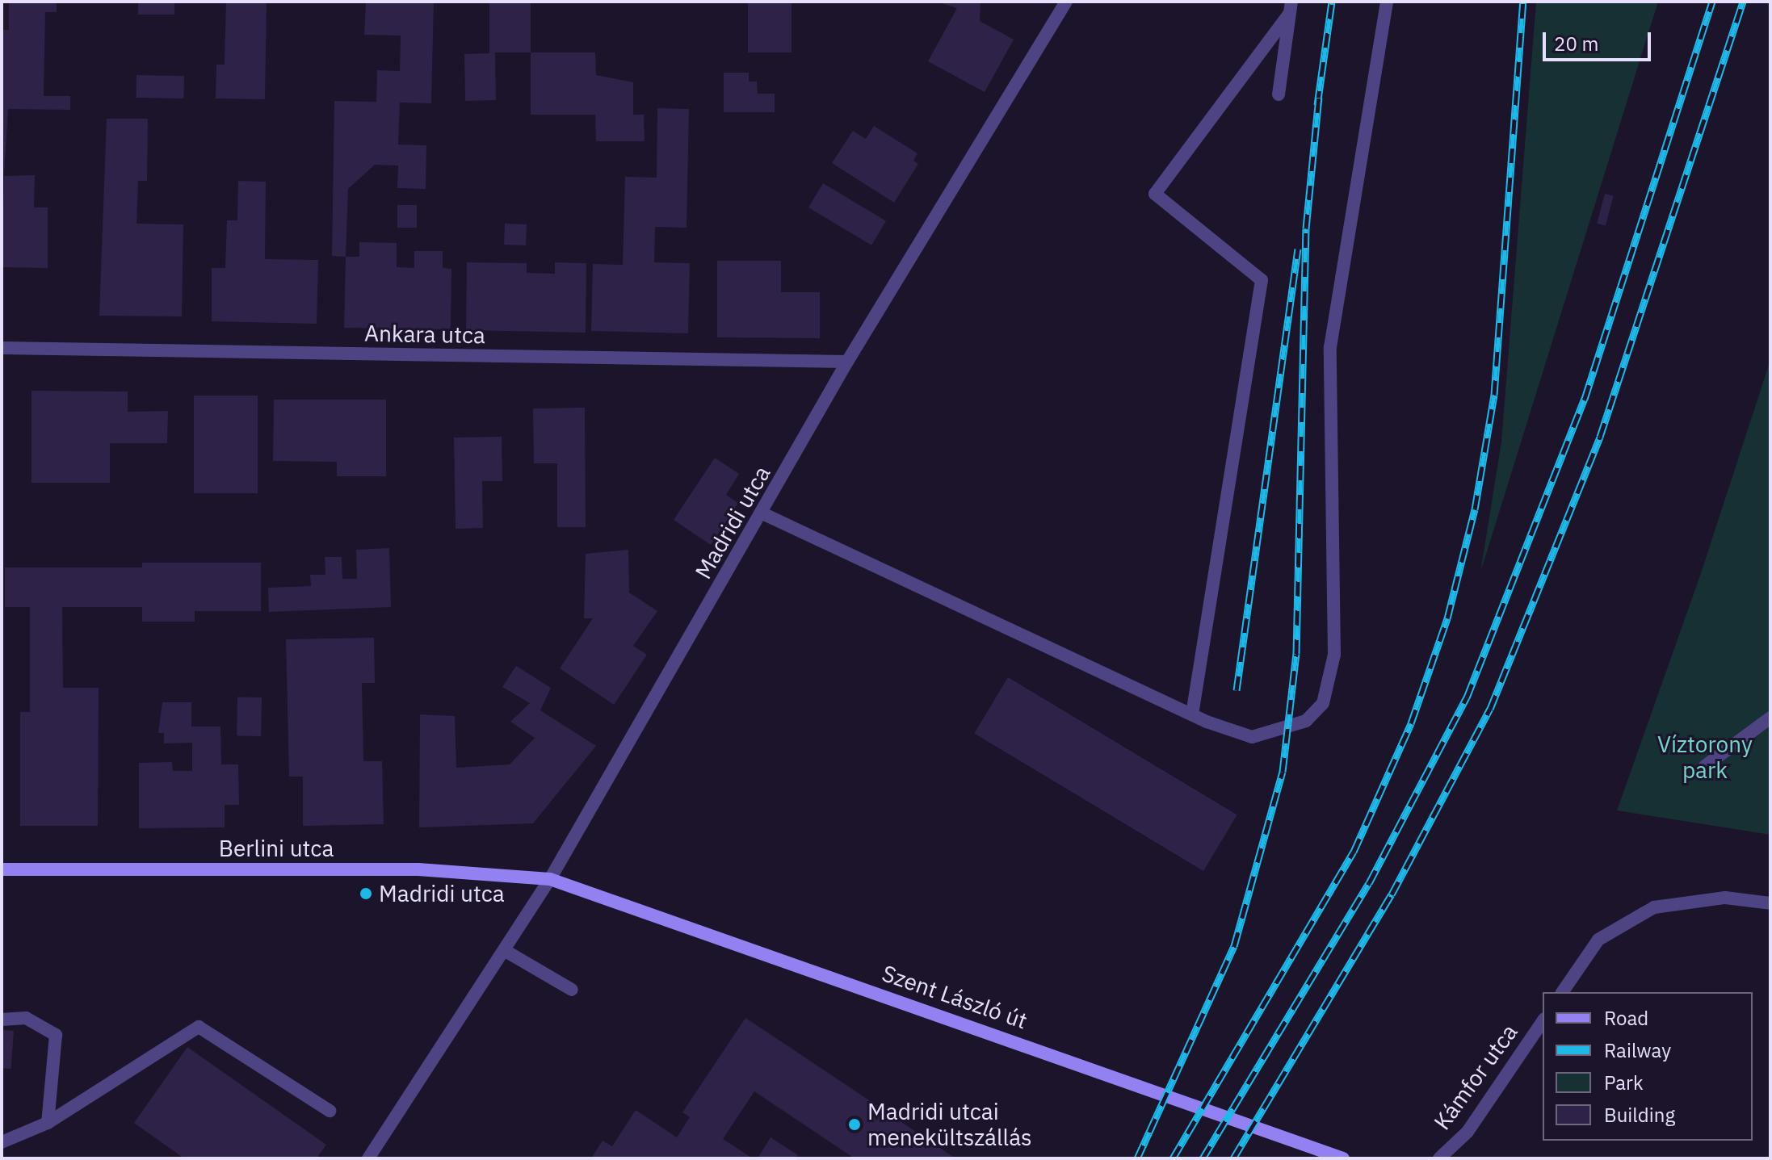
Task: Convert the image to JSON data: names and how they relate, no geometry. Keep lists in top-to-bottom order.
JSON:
{
  "streets": {
    "street": [
      "Ankara utca",
      "Madridi utca",
      "Berlini utca",
      "Szent László út",
      "Kámfor utca"
    ]
  },
  "crossings": [
    ["Ankara utca", "Madridi utca"],
    ["Madridi utca", "Berlini utca"],
    ["Madridi utca", "Szent László út"],
    ["Berlini utca", "Szent László út"]
  ],
  "parks": ["Víztorony park"],
  "places": ["Madridi utca", "Madridi utcai menekültszállás"],
  "legend": [
    "Road",
    "Railway",
    "Park",
    "Building"
  ],
  "scale_bar": "20 m"
}
